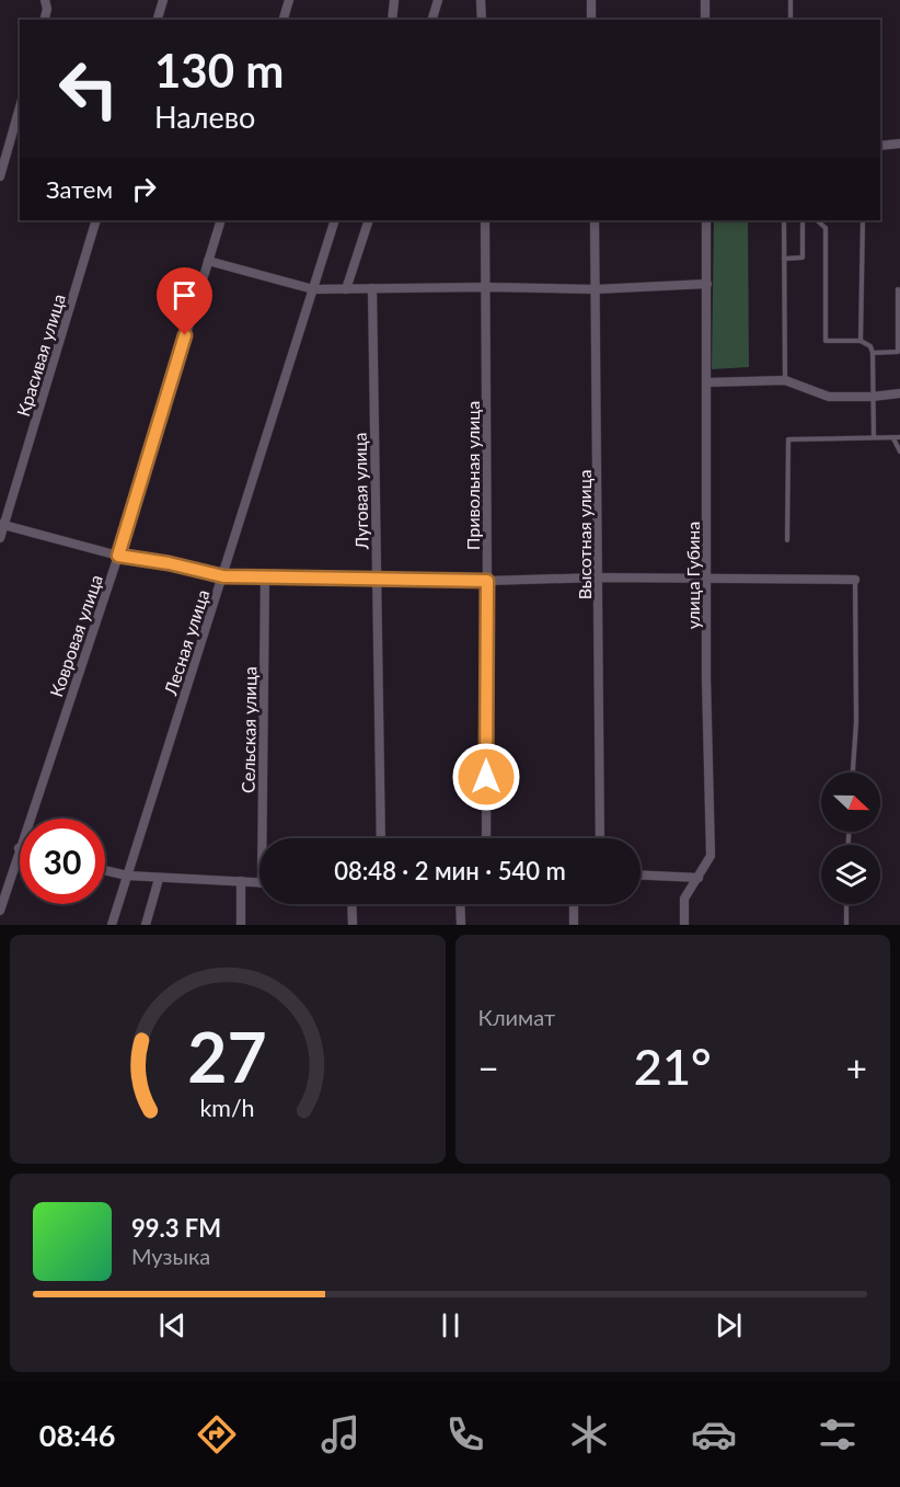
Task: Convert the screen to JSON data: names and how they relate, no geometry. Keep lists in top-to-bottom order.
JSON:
{
  "streets": {
    "street": [
      "Красивая улица",
      "Привольная улица",
      "Луговая улица",
      "Высотная улица",
      "улица Губина",
      "Ковровая улица",
      "Лесная улица",
      "Сельская улица"
    ]
  },
  "north": "right",
  "page": {
    "turn": ["130 m", "Налево"],
    "then": "Затем",
    "limit": "30",
    "trip": "08:48 · 2 мин · 540 m",
    "tile": "Климат",
    "heat": ["−", "21°", "+"],
    "song": ["99.3 FM", "Музыка"],
    "tabs": "08:46",
    "gauge": ["27", "km/h"]
  }
}
